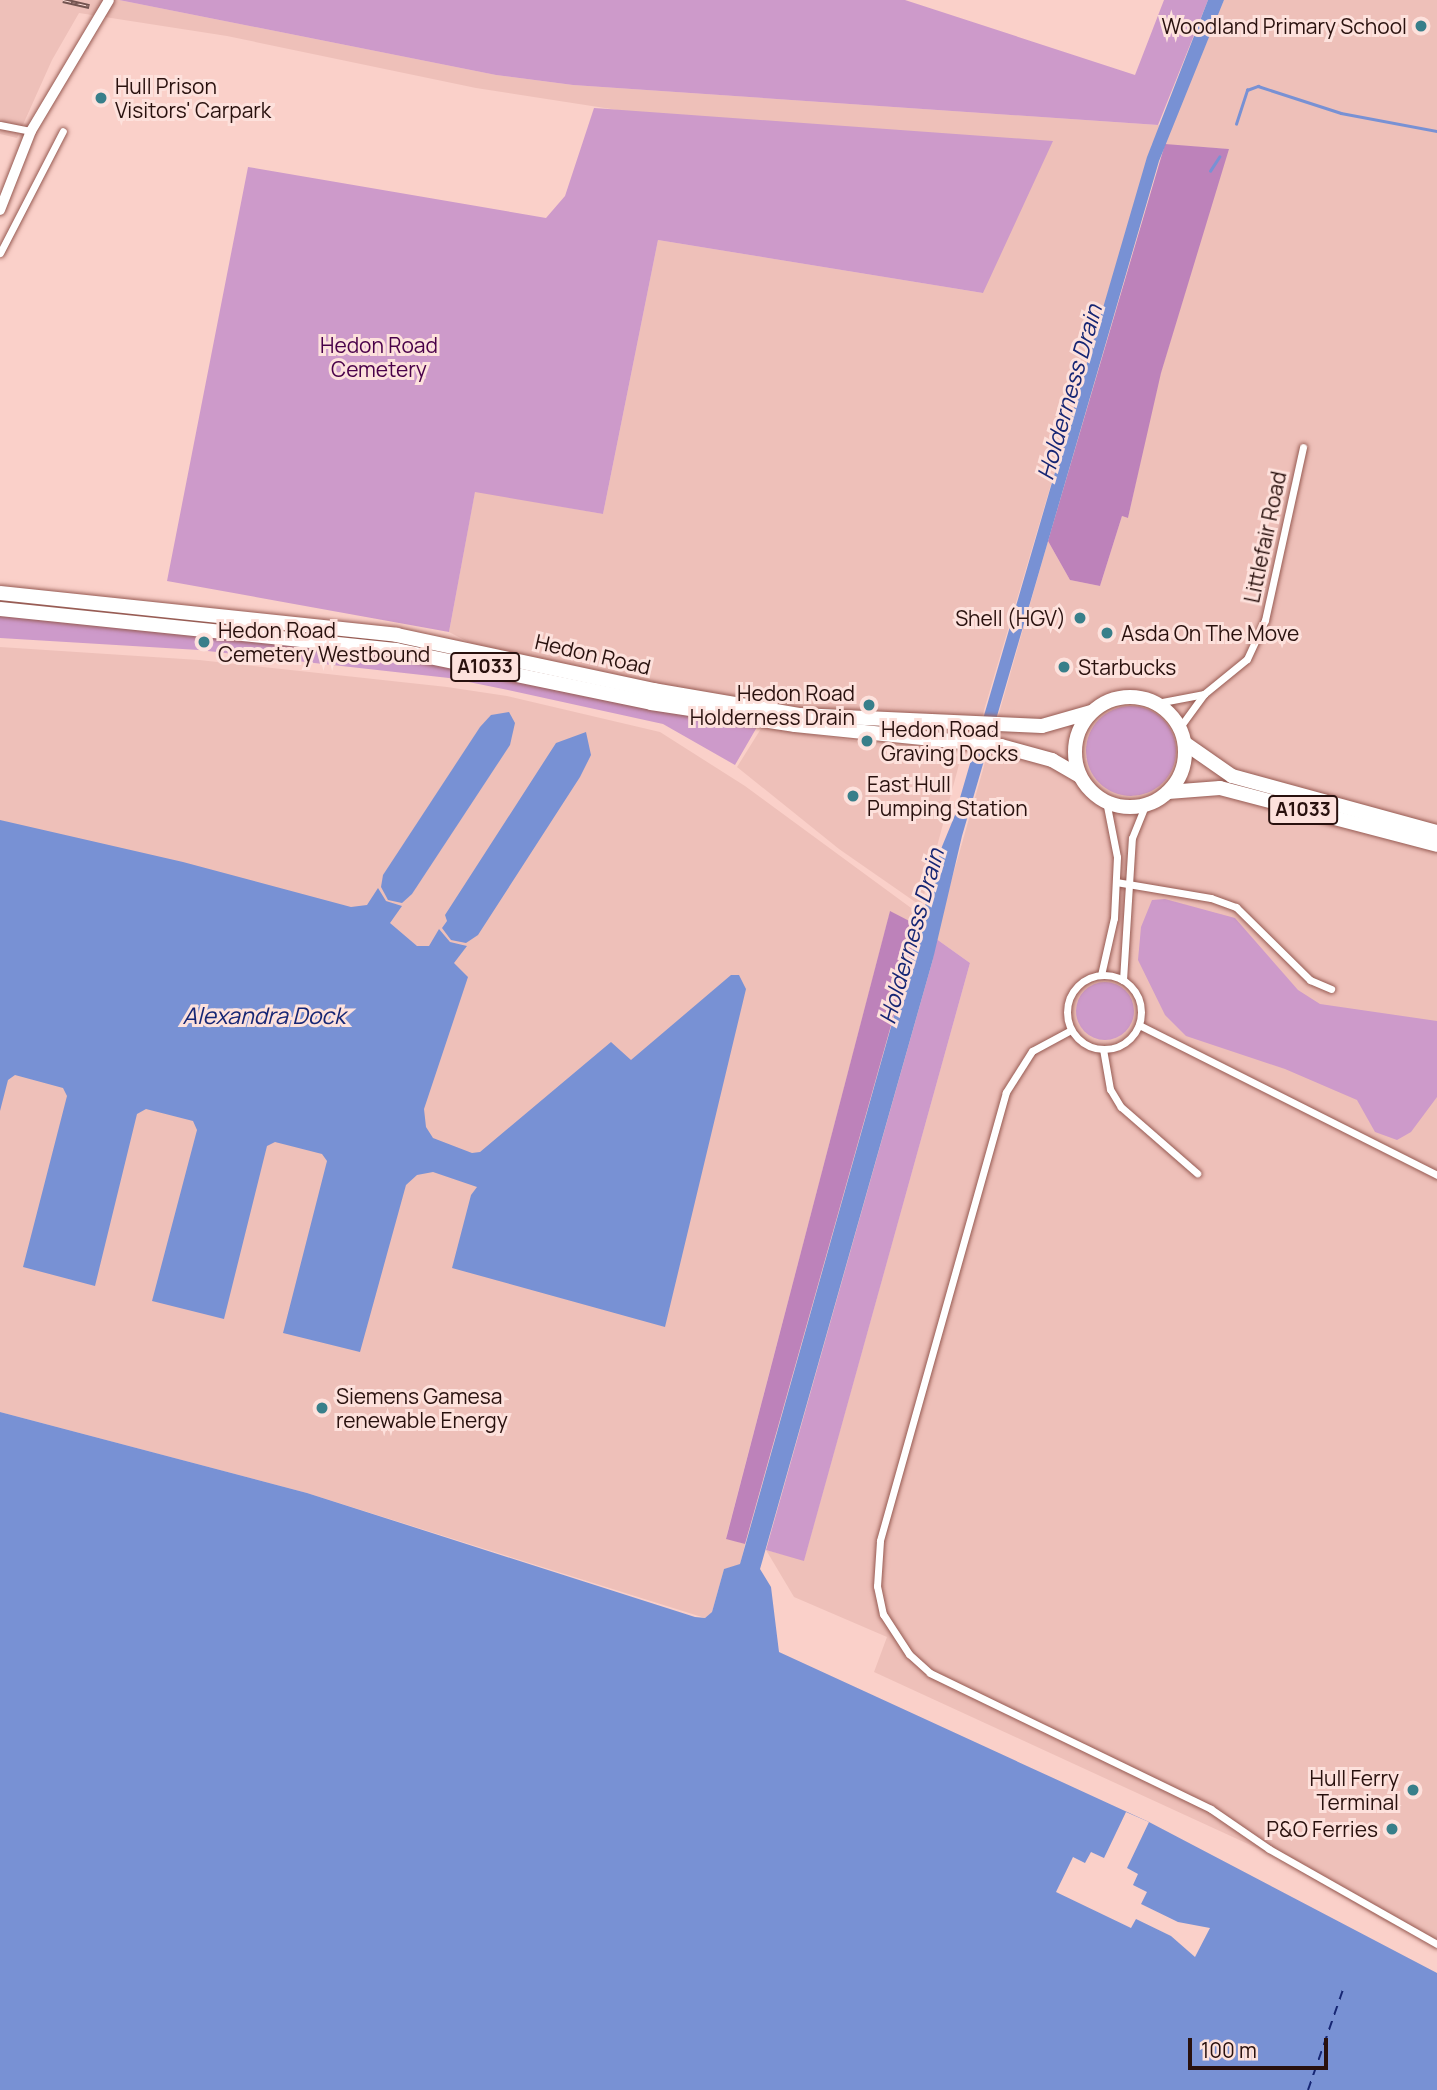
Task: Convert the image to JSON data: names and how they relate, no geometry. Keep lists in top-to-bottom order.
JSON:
{
  "streets": {
    "highway": ["Hedon Road", "A1033"],
    "street": ["Littlefair Road"]
  },
  "crossings": [
    ["Littlefair Road", "Hedon Road"],
    ["Littlefair Road", "A1033"],
    ["Hedon Road", "A1033"]
  ],
  "water": ["Holderness Drain", "Alexandra Dock"],
  "parks": ["Hedon Road Cemetery"],
  "places": [
    "Woodland Primary School",
    "Hull Prison Visitors' Carpark",
    "Shell (HGV)",
    "Asda On The Move",
    "Hedon Road Cemetery Westbound",
    "Starbucks",
    "Hedon Road Holderness Drain",
    "Hedon Road Graving Docks",
    "East Hull Pumping Station",
    "Siemens Gamesa renewable Energy",
    "Hull Ferry Terminal",
    "P&O Ferries"
  ],
  "scale_bar": "100 m"
}
